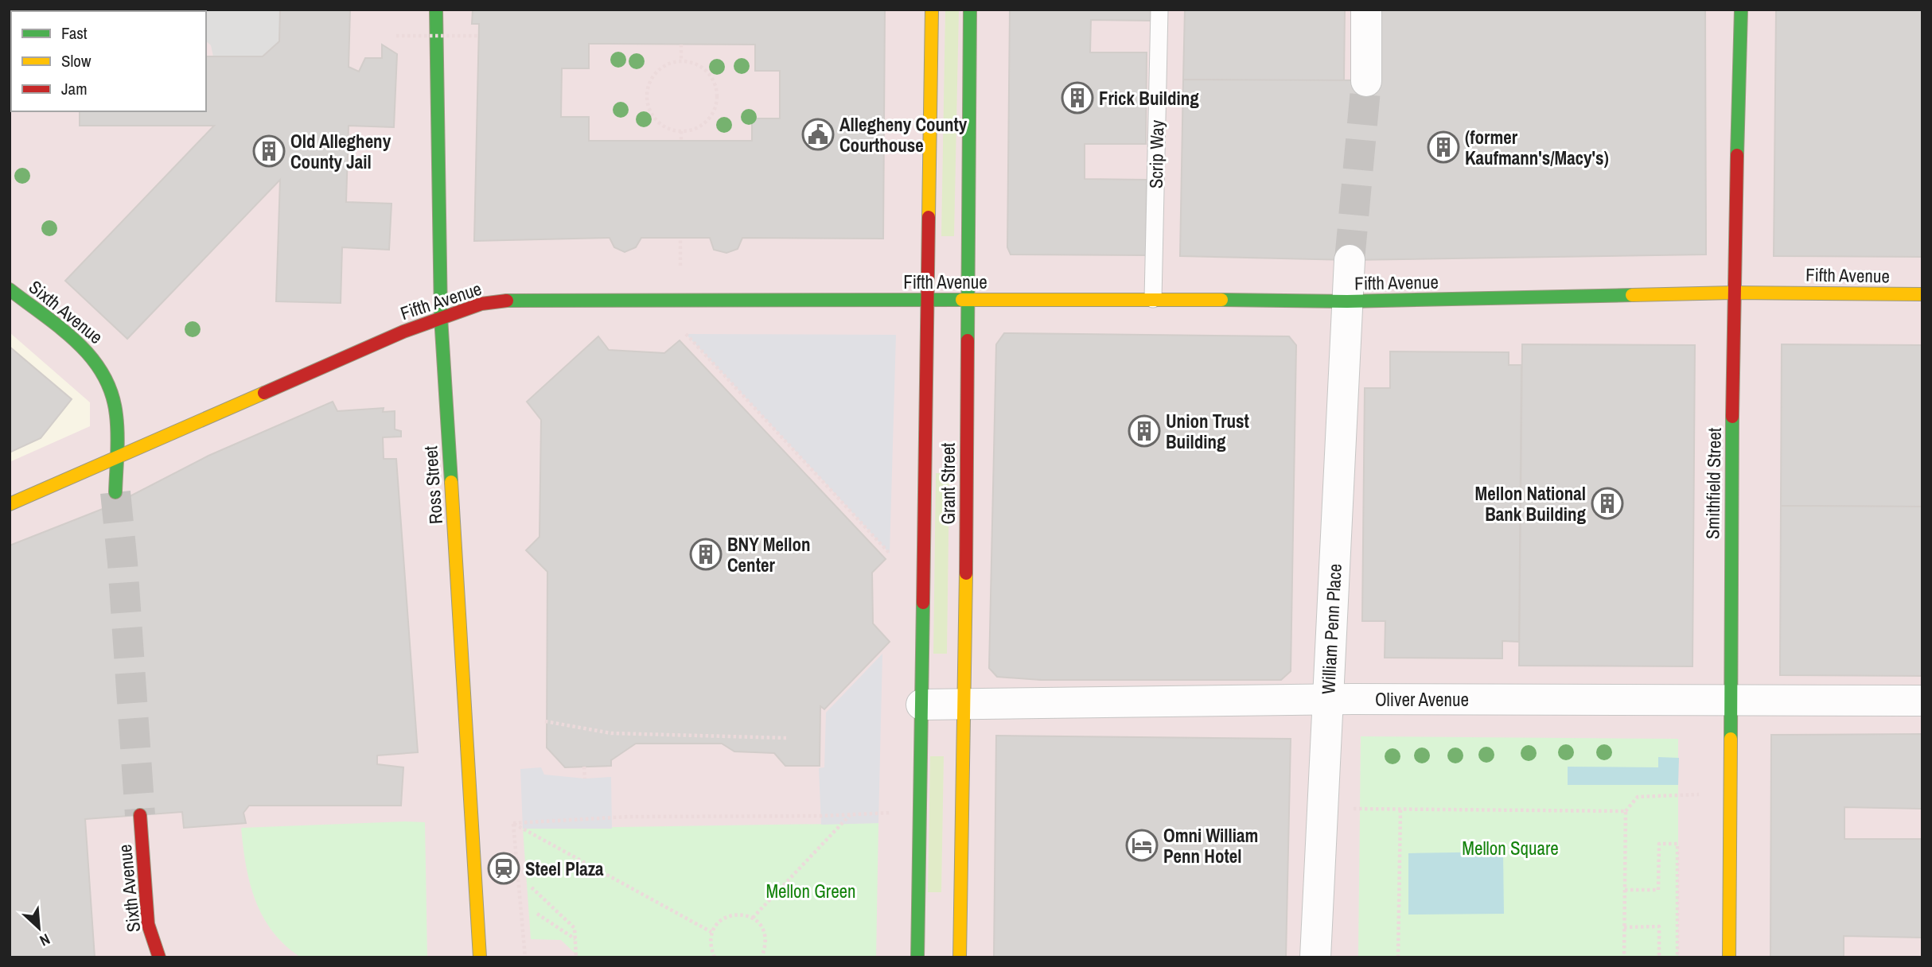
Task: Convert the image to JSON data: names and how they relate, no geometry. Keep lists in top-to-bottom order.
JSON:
{
  "streets": {
    "main road": [
      "Fifth Avenue",
      "Sixth Avenue",
      "Grant Street",
      "Smithfield Street",
      "Ross Street"
    ],
    "street": ["William Penn Place", "Oliver Avenue"],
    "lane": ["Scrip Way"]
  },
  "crossings": [
    ["Scrip Way", "Fifth Avenue"],
    ["Fifth Avenue", "Sixth Avenue"],
    ["Fifth Avenue", "Grant Street"],
    ["Fifth Avenue", "Smithfield Street"],
    ["Fifth Avenue", "Ross Street"],
    ["Fifth Avenue", "William Penn Place"],
    ["Grant Street", "Oliver Avenue"],
    ["Smithfield Street", "Oliver Avenue"],
    ["William Penn Place", "Oliver Avenue"]
  ],
  "parks": ["Mellon Square", "Mellon Green"],
  "places": {
    "building": [
      "Frick Building",
      "(former Kaufmann's/Macy's)",
      "Old Allegheny County Jail",
      "Union Trust Building",
      "Mellon National Bank Building",
      "BNY Mellon Center"
    ],
    "public building": ["Allegheny County Courthouse"],
    "hotel": ["Omni William Penn Hotel"],
    "station": ["Steel Plaza"]
  },
  "legend": ["Fast", "Slow", "Jam"],
  "north": "bottom right"
}
